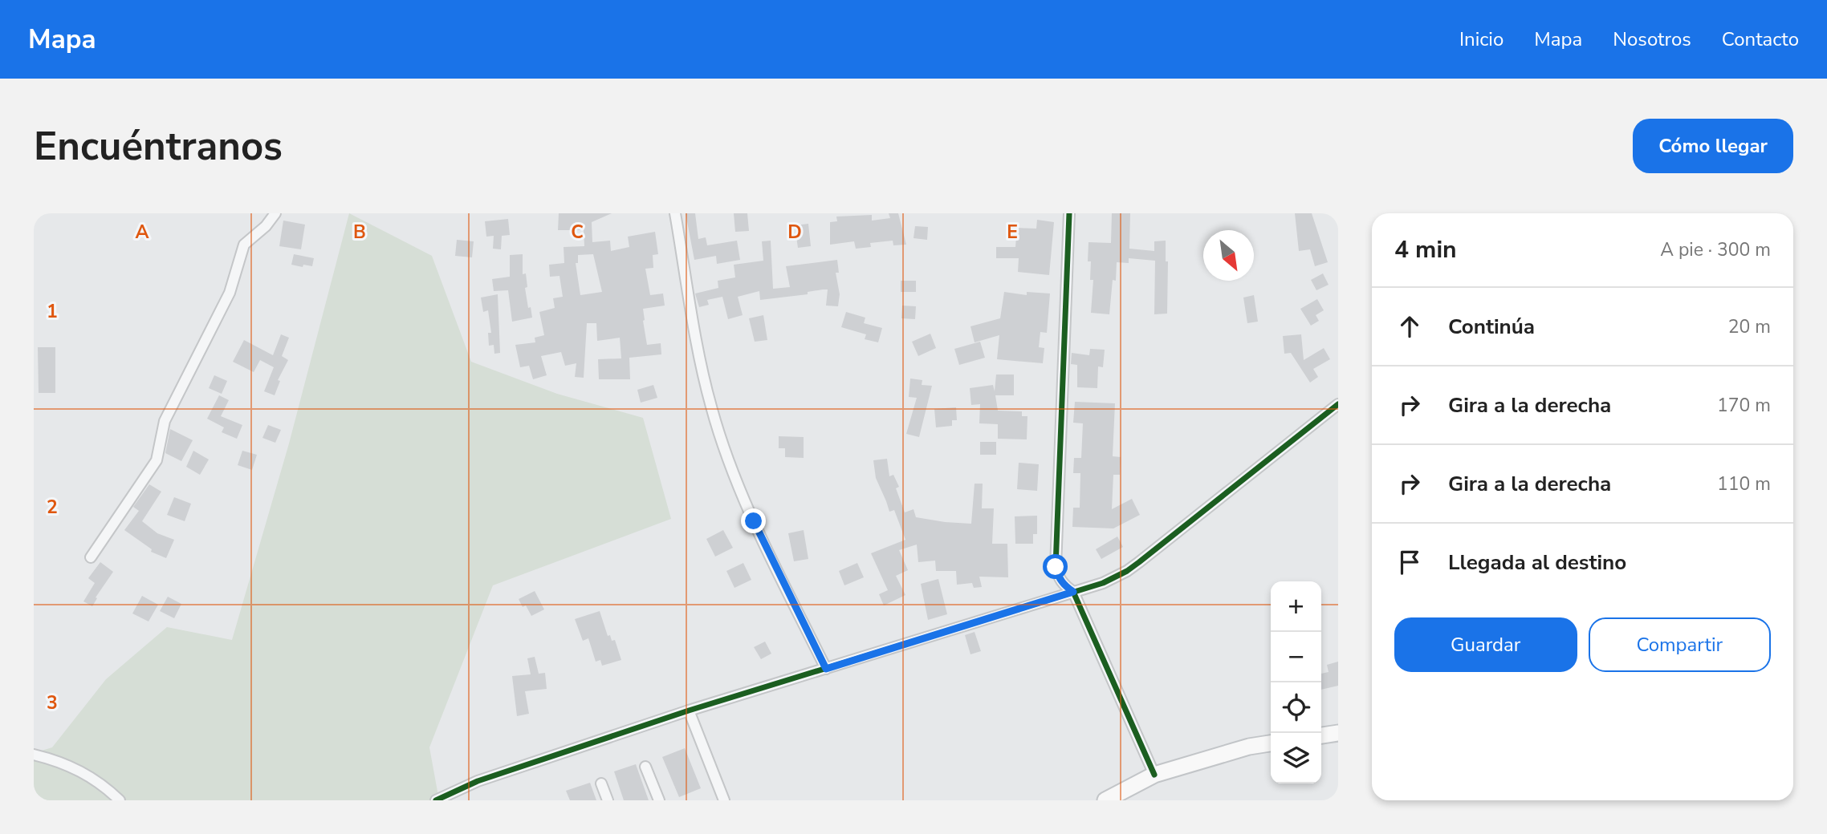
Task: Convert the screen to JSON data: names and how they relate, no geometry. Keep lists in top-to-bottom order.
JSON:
{
  "north": "bottom right",
  "page": {
    "header": "Mapa",
    "nav": [
      "Inicio",
      "Mapa",
      "Nosotros",
      "Contacto"
    ],
    "buttons": [
      "Cómo llegar",
      ["Guardar", "Compartir"]
    ],
    "title": "Encuéntranos",
    "heading": ["4 min", "A pie · 300 m"],
    "list": [
      ["Continúa", "20 m"],
      ["Gira a la derecha", "170 m"],
      ["Gira a la derecha", "110 m"],
      "Llegada al destino"
    ],
    "map_buttons": ["+", "−"]
  },
  "grid": {
    "columns": [
      "A",
      "B",
      "C",
      "D",
      "E"
    ],
    "rows": ["1", "2", "3"]
  }
}
